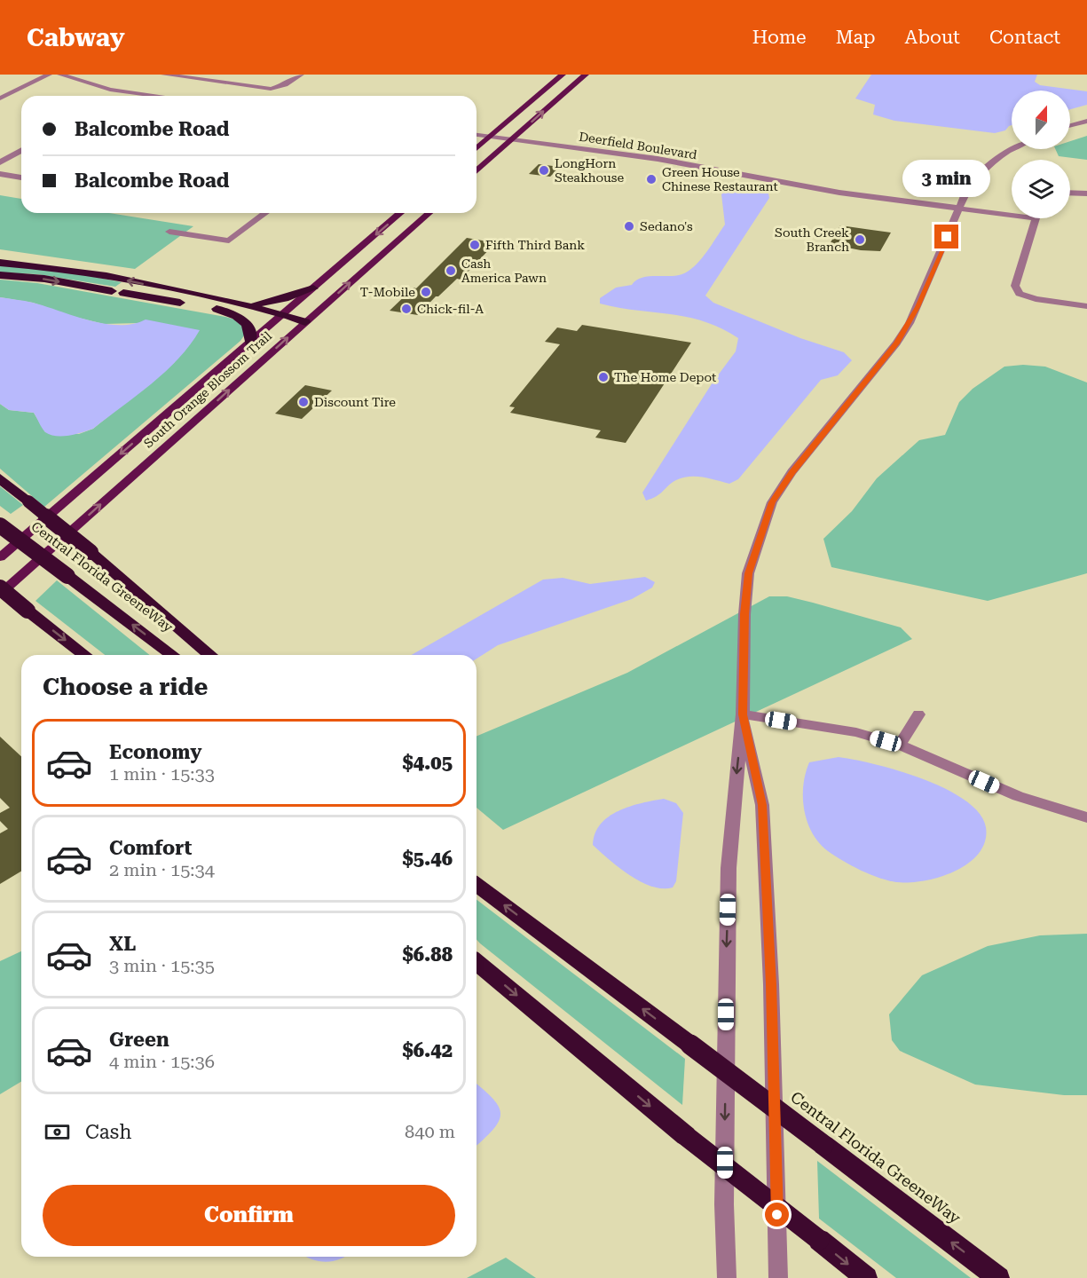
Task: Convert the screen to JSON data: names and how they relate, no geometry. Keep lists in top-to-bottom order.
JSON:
{
  "streets": {
    "highway": ["Central Florida GreeneWay"],
    "main road": ["South Orange Blossom Trail"],
    "street": ["Deerfield Boulevard"]
  },
  "places": [
    "LongHorn Steakhouse",
    "Green House Chinese Restaurant",
    "Sedano's",
    "South Creek Branch",
    "Fifth Third Bank",
    "Cash America Pawn",
    "T-Mobile",
    "Chick-fil-A",
    "The Home Depot",
    "Discount Tire"
  ],
  "north": "top",
  "page": {
    "header": "Cabway",
    "nav": [
      "Home",
      "Map",
      "About",
      "Contact"
    ],
    "banner": ["Balcombe Road", "Balcombe Road"],
    "bubble": "3 min",
    "heading": "Choose a ride",
    "list": [
      {
        "name": "Economy",
        "note": "1 min · 15:33",
        "value": "$4.05"
      },
      {
        "name": "Comfort",
        "note": "2 min · 15:34",
        "value": "$5.46"
      },
      {
        "name": "XL",
        "note": "3 min · 15:35",
        "value": "$6.88"
      },
      {
        "name": "Green",
        "note": "4 min · 15:36",
        "value": "$6.42"
      }
    ],
    "pay": ["Cash", "840 m"],
    "buttons": "Confirm"
  }
}
